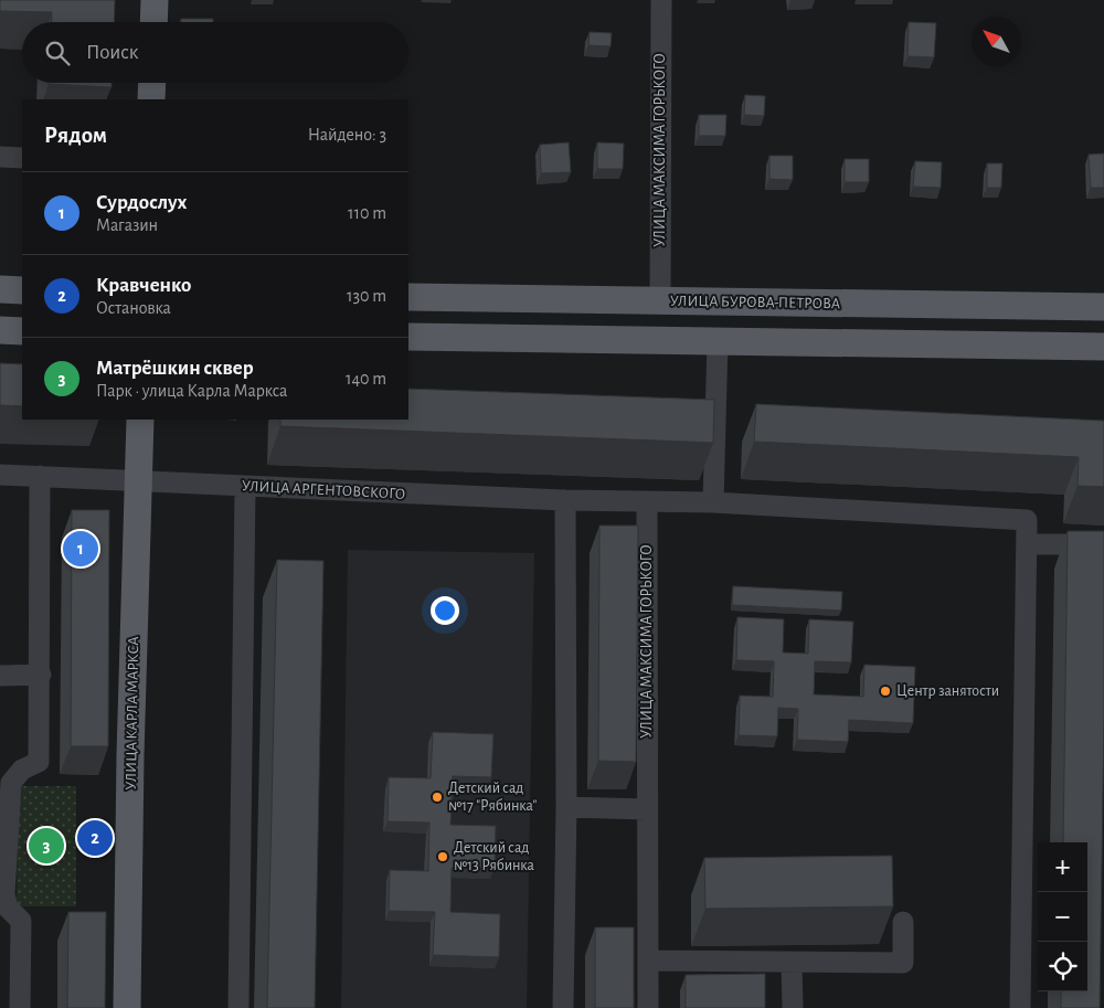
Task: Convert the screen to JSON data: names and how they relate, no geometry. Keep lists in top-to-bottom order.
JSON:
{
  "streets": {
    "main road": ["УЛИЦА БУРОВА-ПЕТРОВА", "УЛИЦА КАРЛА МАРКСА"],
    "street": ["УЛИЦА МАКСИМА ГОРЬКОГО", "УЛИЦА АРГЕНТОВСКОГО"]
  },
  "crossings": [
    ["УЛИЦА МАКСИМА ГОРЬКОГО", "УЛИЦА БУРОВА-ПЕТРОВА"],
    ["УЛИЦА МАКСИМА ГОРЬКОГО", "УЛИЦА АРГЕНТОВСКОГО"],
    ["УЛИЦА АРГЕНТОВСКОГО", "УЛИЦА КАРЛА МАРКСА"]
  ],
  "places": ["Центр занятости", "Детский сад №17 \"Рябинка\"", "Детский сад №13 Рябинка"],
  "north": "top left",
  "page": {
    "search": "Поиск",
    "heading": ["Рядом", "Найдено: 3"],
    "list": [
      {
        "mark": "1",
        "name": "Сурдослух",
        "note": "Магазин",
        "value": "110 m"
      },
      {
        "mark": "2",
        "name": "Кравченко",
        "note": "Остановка",
        "value": "130 m"
      },
      {
        "mark": "3",
        "name": "Матрёшкин сквер",
        "note": "Парк · улица Карла Маркса",
        "value": "140 m"
      }
    ],
    "pins": ["1", "2", "3"],
    "map_buttons": ["+", "−"]
  }
}
